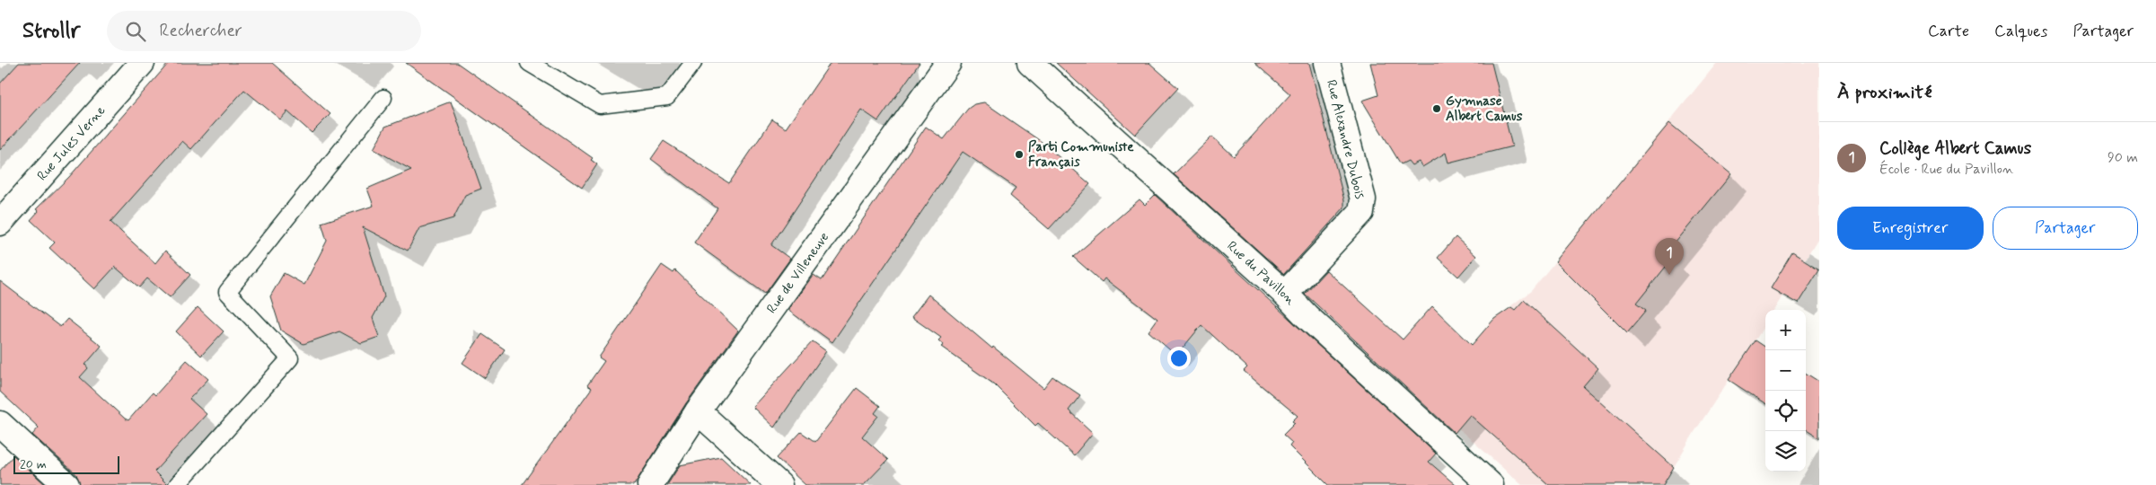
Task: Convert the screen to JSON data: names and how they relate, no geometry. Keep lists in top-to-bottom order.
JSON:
{
  "streets": {
    "street": [
      "Rue Alexandre Dubois",
      "Rue Jules Verne",
      "Rue de Villeneuve",
      "Rue du Pavillon"
    ]
  },
  "crossings": [
    ["Rue Alexandre Dubois", "Rue du Pavillon"]
  ],
  "places": ["Gymnase Albert Camus", "Parti Communiste Français"],
  "scale_bar": "20 m",
  "page": {
    "header": "Strollr",
    "search": "Rechercher",
    "nav": ["Carte", "Calques", "Partager"],
    "heading": "À proximité",
    "list": [
      {
        "mark": "1",
        "name": "Collège Albert Camus",
        "note": "École · Rue du Pavillon",
        "value": "90 m"
      }
    ],
    "buttons": ["Enregistrer", "Partager"],
    "pins": "1",
    "map_buttons": ["+", "−"],
    "scale": "20 m"
  }
}
